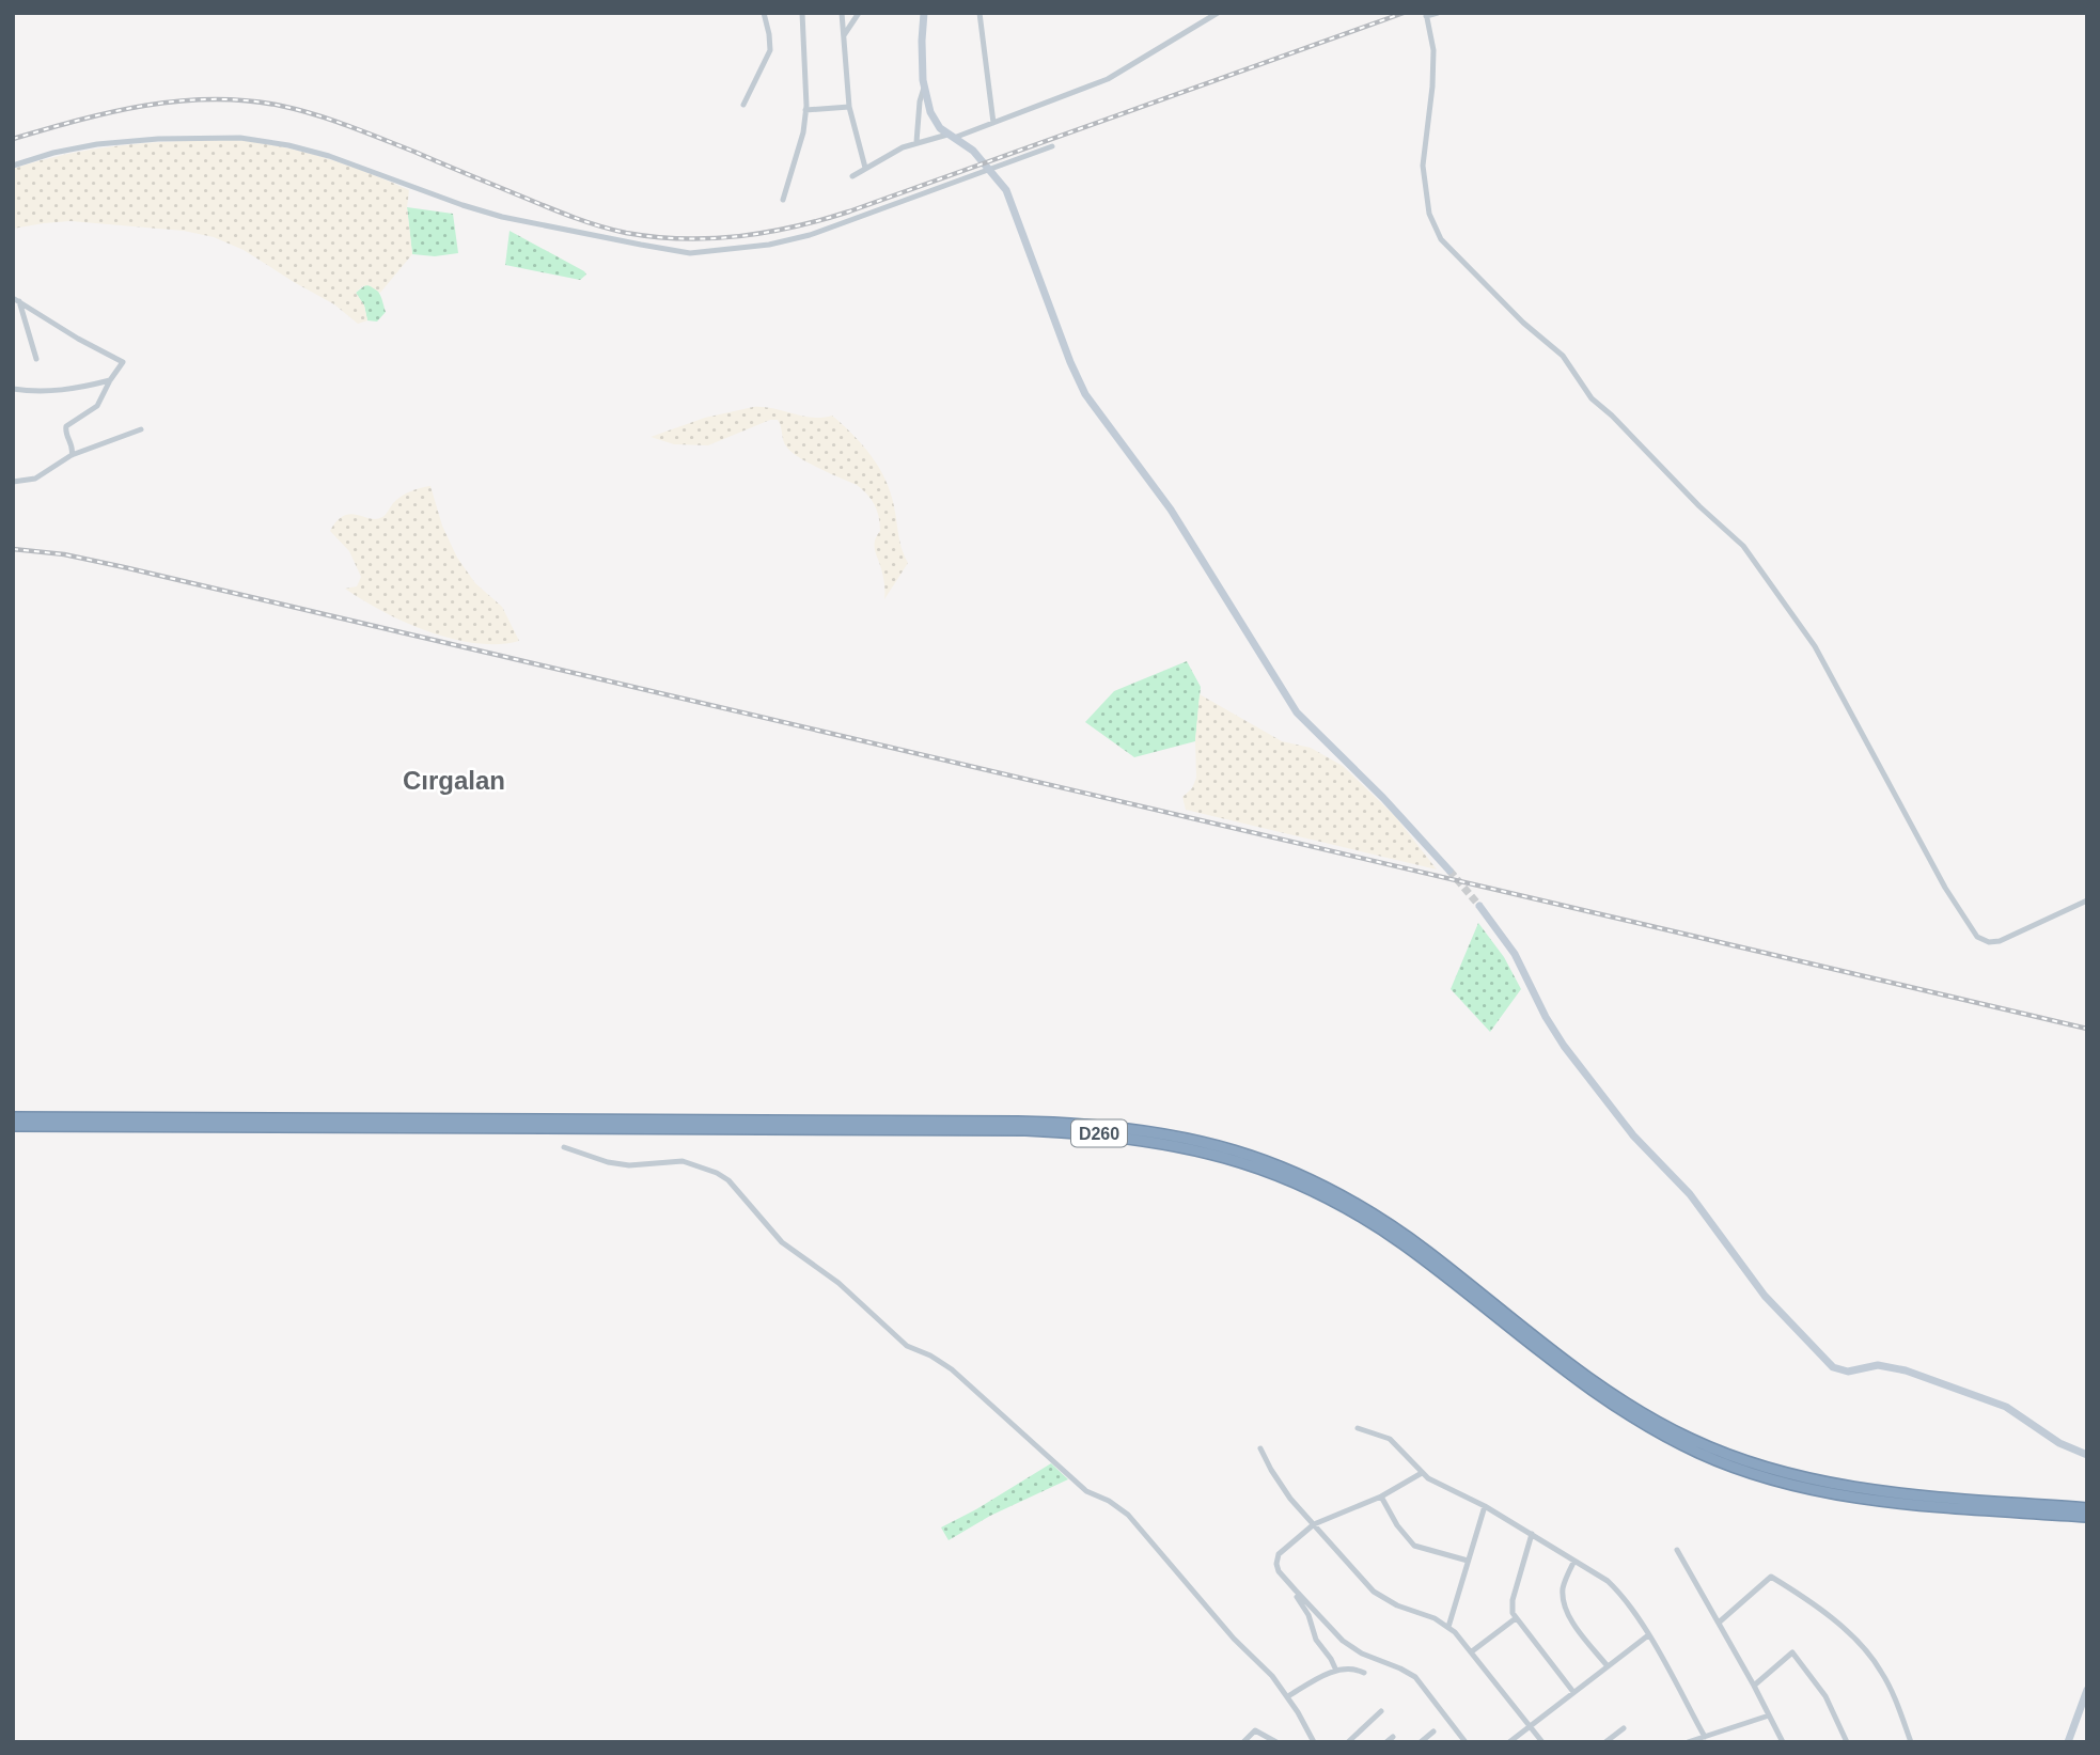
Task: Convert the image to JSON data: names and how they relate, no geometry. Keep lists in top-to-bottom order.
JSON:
{
  "streets": {
    "highway": ["D260"]
  },
  "districts": ["Cırgalan"]
}
